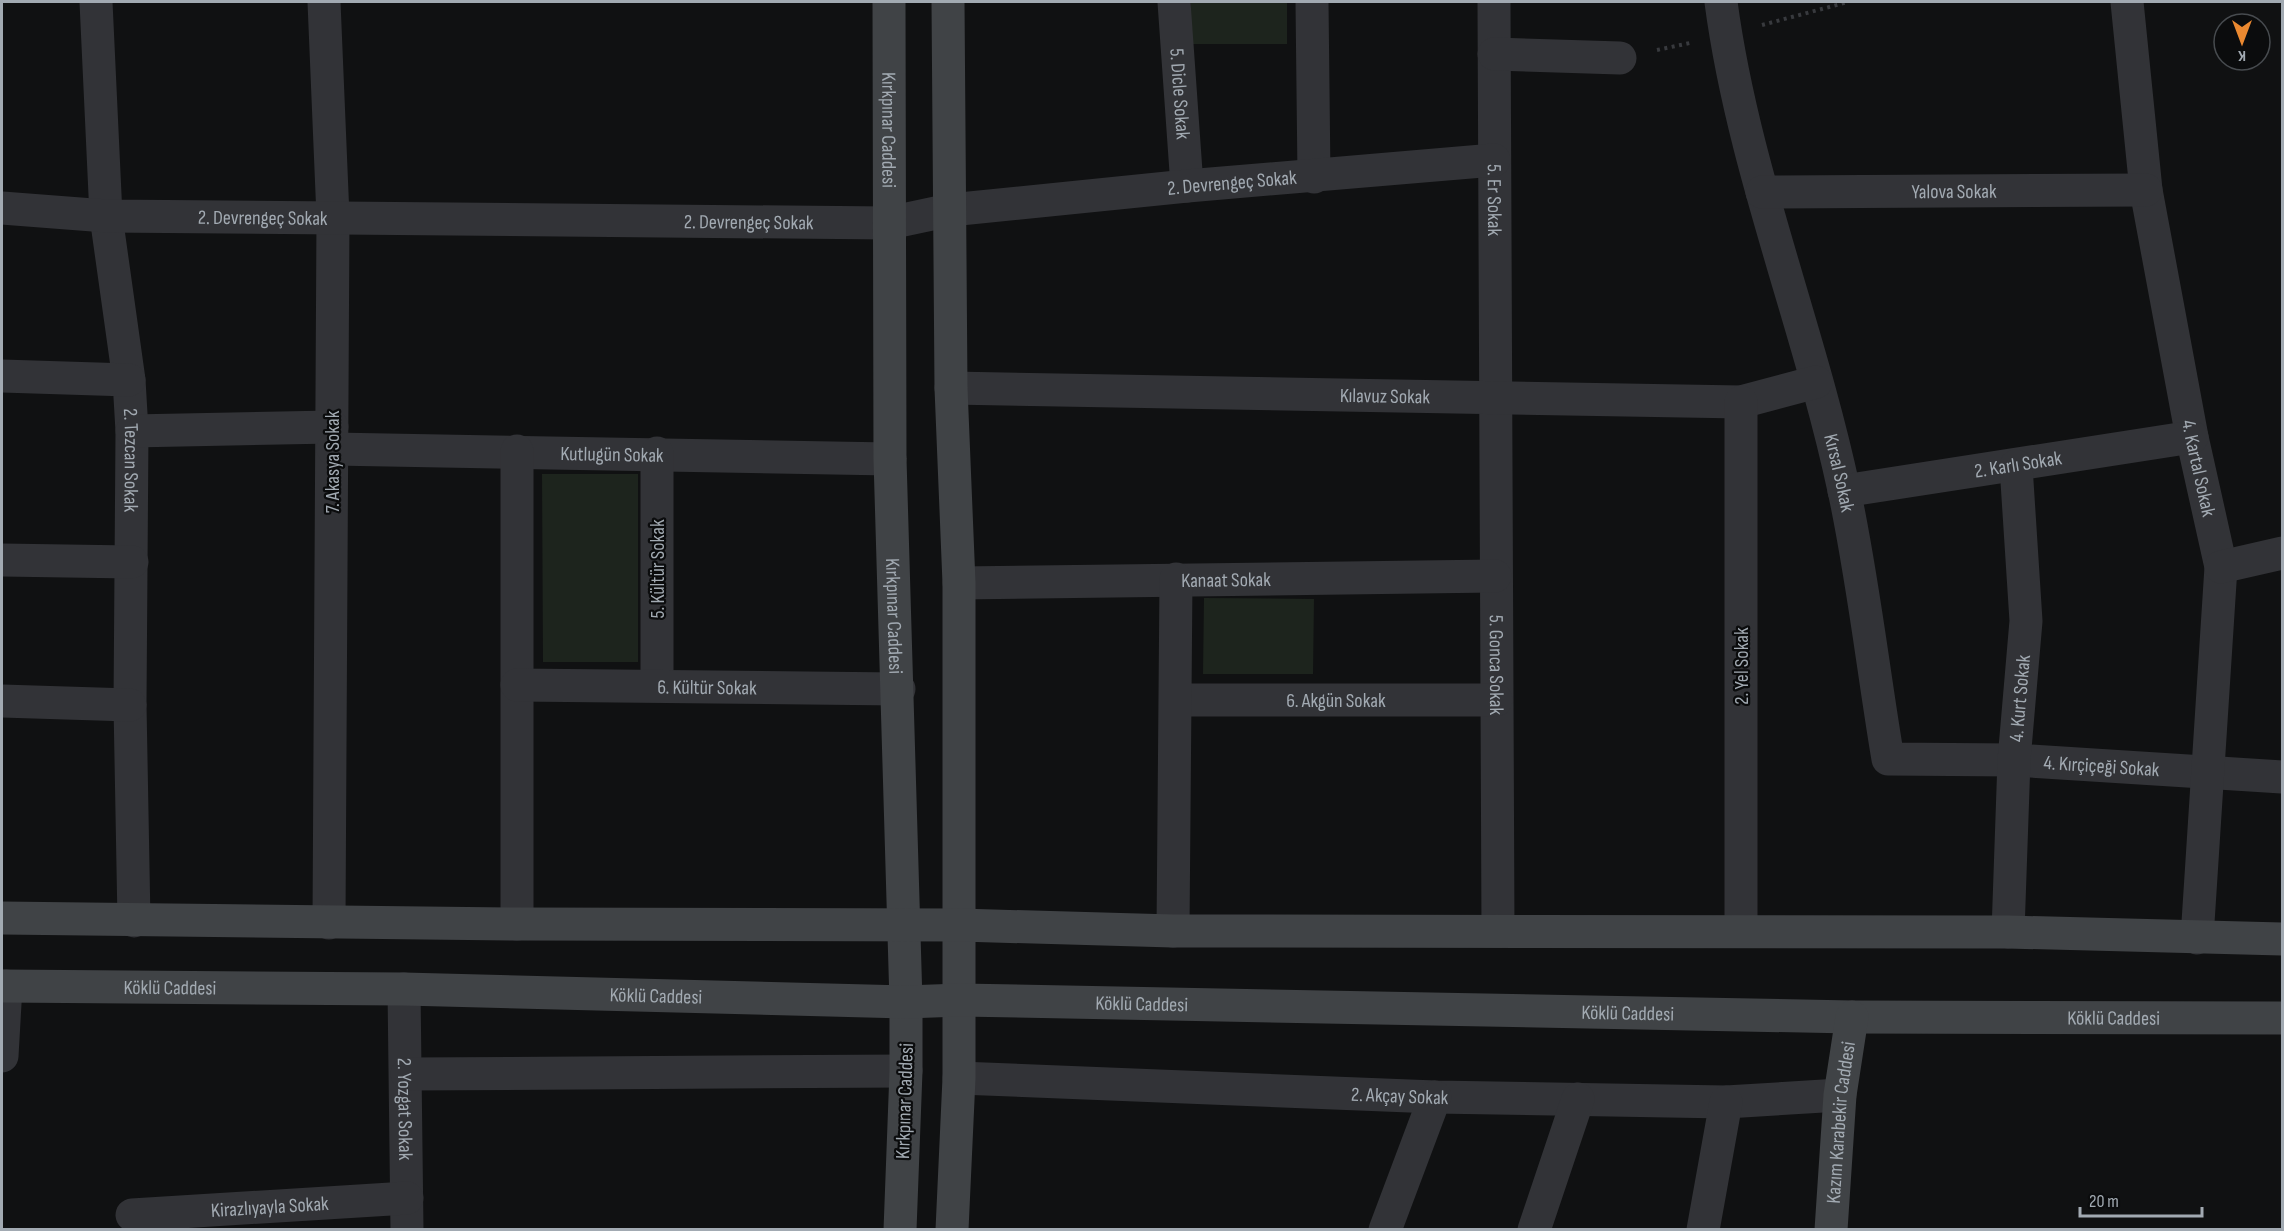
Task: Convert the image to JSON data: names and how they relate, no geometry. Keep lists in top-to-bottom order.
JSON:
{
  "streets": {
    "main road": ["Kırkpınar Caddesi", "Köklü Caddesi", "Kazım Karabekir Caddesi"],
    "street": [
      "5. Dicle Sokak",
      "2. Devrengeç Sokak",
      "Yalova Sokak",
      "5. Er Sokak",
      "Kılavuz Sokak",
      "Kutlugün Sokak",
      "2. Tezcan Sokak",
      "7. Akasya Sokak",
      "2. Karlı Sokak",
      "4. Kartal Sokak",
      "Kırsal Sokak",
      "5. Kültür Sokak",
      "Kanaat Sokak",
      "5. Gonca Sokak",
      "2. Yel Sokak",
      "6. Kültür Sokak",
      "4. Kurt Sokak",
      "6. Akgün Sokak",
      "4. Kırçiçeği Sokak",
      "2. Akçay Sokak",
      "2. Yozgat Sokak",
      "Kirazlıyayla Sokak"
    ]
  },
  "crossings": [
    ["5. Dicle Sokak", "2. Devrengeç Sokak"],
    ["Kırkpınar Caddesi", "2. Devrengeç Sokak"],
    ["Kırkpınar Caddesi", "Kutlugün Sokak"],
    ["Kırkpınar Caddesi", "6. Kültür Sokak"],
    ["Kırkpınar Caddesi", "Köklü Caddesi"],
    ["2. Devrengeç Sokak", "5. Er Sokak"],
    ["2. Devrengeç Sokak", "2. Tezcan Sokak"],
    ["2. Devrengeç Sokak", "7. Akasya Sokak"],
    ["Yalova Sokak", "4. Kartal Sokak"],
    ["Yalova Sokak", "Kırsal Sokak"],
    ["5. Er Sokak", "Kılavuz Sokak"],
    ["5. Er Sokak", "5. Gonca Sokak"],
    ["Kılavuz Sokak", "Kırsal Sokak"],
    ["Kılavuz Sokak", "5. Gonca Sokak"],
    ["Kılavuz Sokak", "2. Yel Sokak"],
    ["Kutlugün Sokak", "2. Tezcan Sokak"],
    ["Kutlugün Sokak", "7. Akasya Sokak"],
    ["Kutlugün Sokak", "5. Kültür Sokak"],
    ["2. Karlı Sokak", "4. Kartal Sokak"],
    ["2. Karlı Sokak", "Kırsal Sokak"],
    ["2. Karlı Sokak", "4. Kurt Sokak"],
    ["4. Kartal Sokak", "4. Kırçiçeği Sokak"],
    ["Kırsal Sokak", "4. Kırçiçeği Sokak"],
    ["5. Kültür Sokak", "6. Kültür Sokak"],
    ["Kanaat Sokak", "5. Gonca Sokak"],
    ["5. Gonca Sokak", "6. Akgün Sokak"],
    ["4. Kurt Sokak", "4. Kırçiçeği Sokak"],
    ["Köklü Caddesi", "2. Yozgat Sokak"],
    ["Köklü Caddesi", "Kazım Karabekir Caddesi"],
    ["2. Akçay Sokak", "Kazım Karabekir Caddesi"],
    ["2. Yozgat Sokak", "Kirazlıyayla Sokak"]
  ],
  "scale_bar": "20 m",
  "north": "bottom"
}
